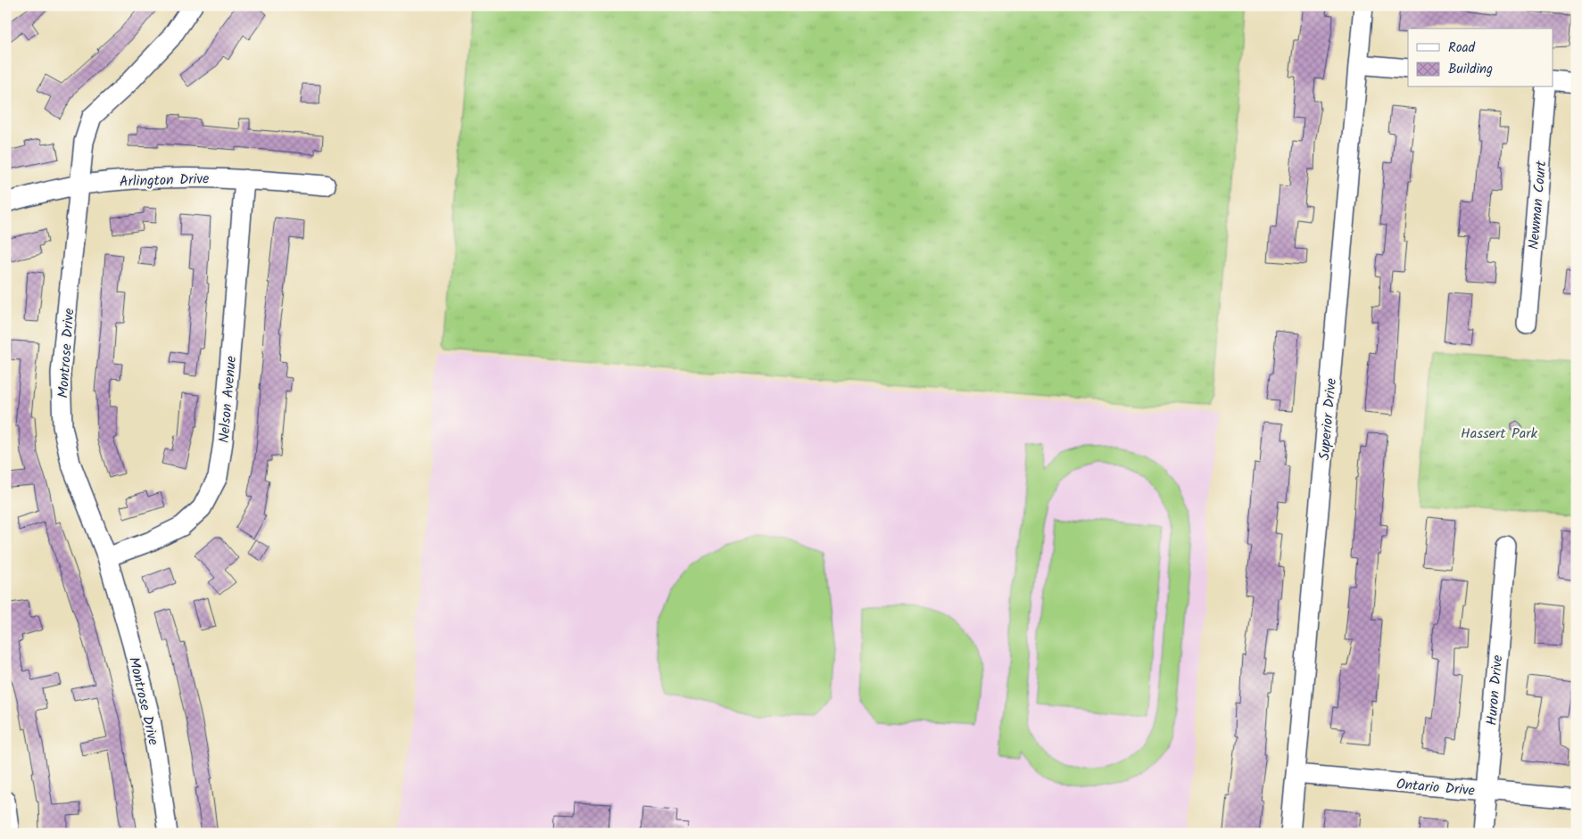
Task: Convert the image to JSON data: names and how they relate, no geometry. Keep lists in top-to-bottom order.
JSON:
{
  "streets": {
    "street": [
      "Arlington Drive",
      "Newman Court",
      "Montrose Drive",
      "Nelson Avenue",
      "Superior Drive",
      "Huron Drive",
      "Ontario Drive"
    ]
  },
  "crossings": [
    ["Arlington Drive", "Montrose Drive"],
    ["Arlington Drive", "Nelson Avenue"],
    ["Montrose Drive", "Nelson Avenue"],
    ["Superior Drive", "Ontario Drive"],
    ["Huron Drive", "Ontario Drive"]
  ],
  "parks": ["Hassert Park"],
  "legend": ["Road", "Building"]
}
